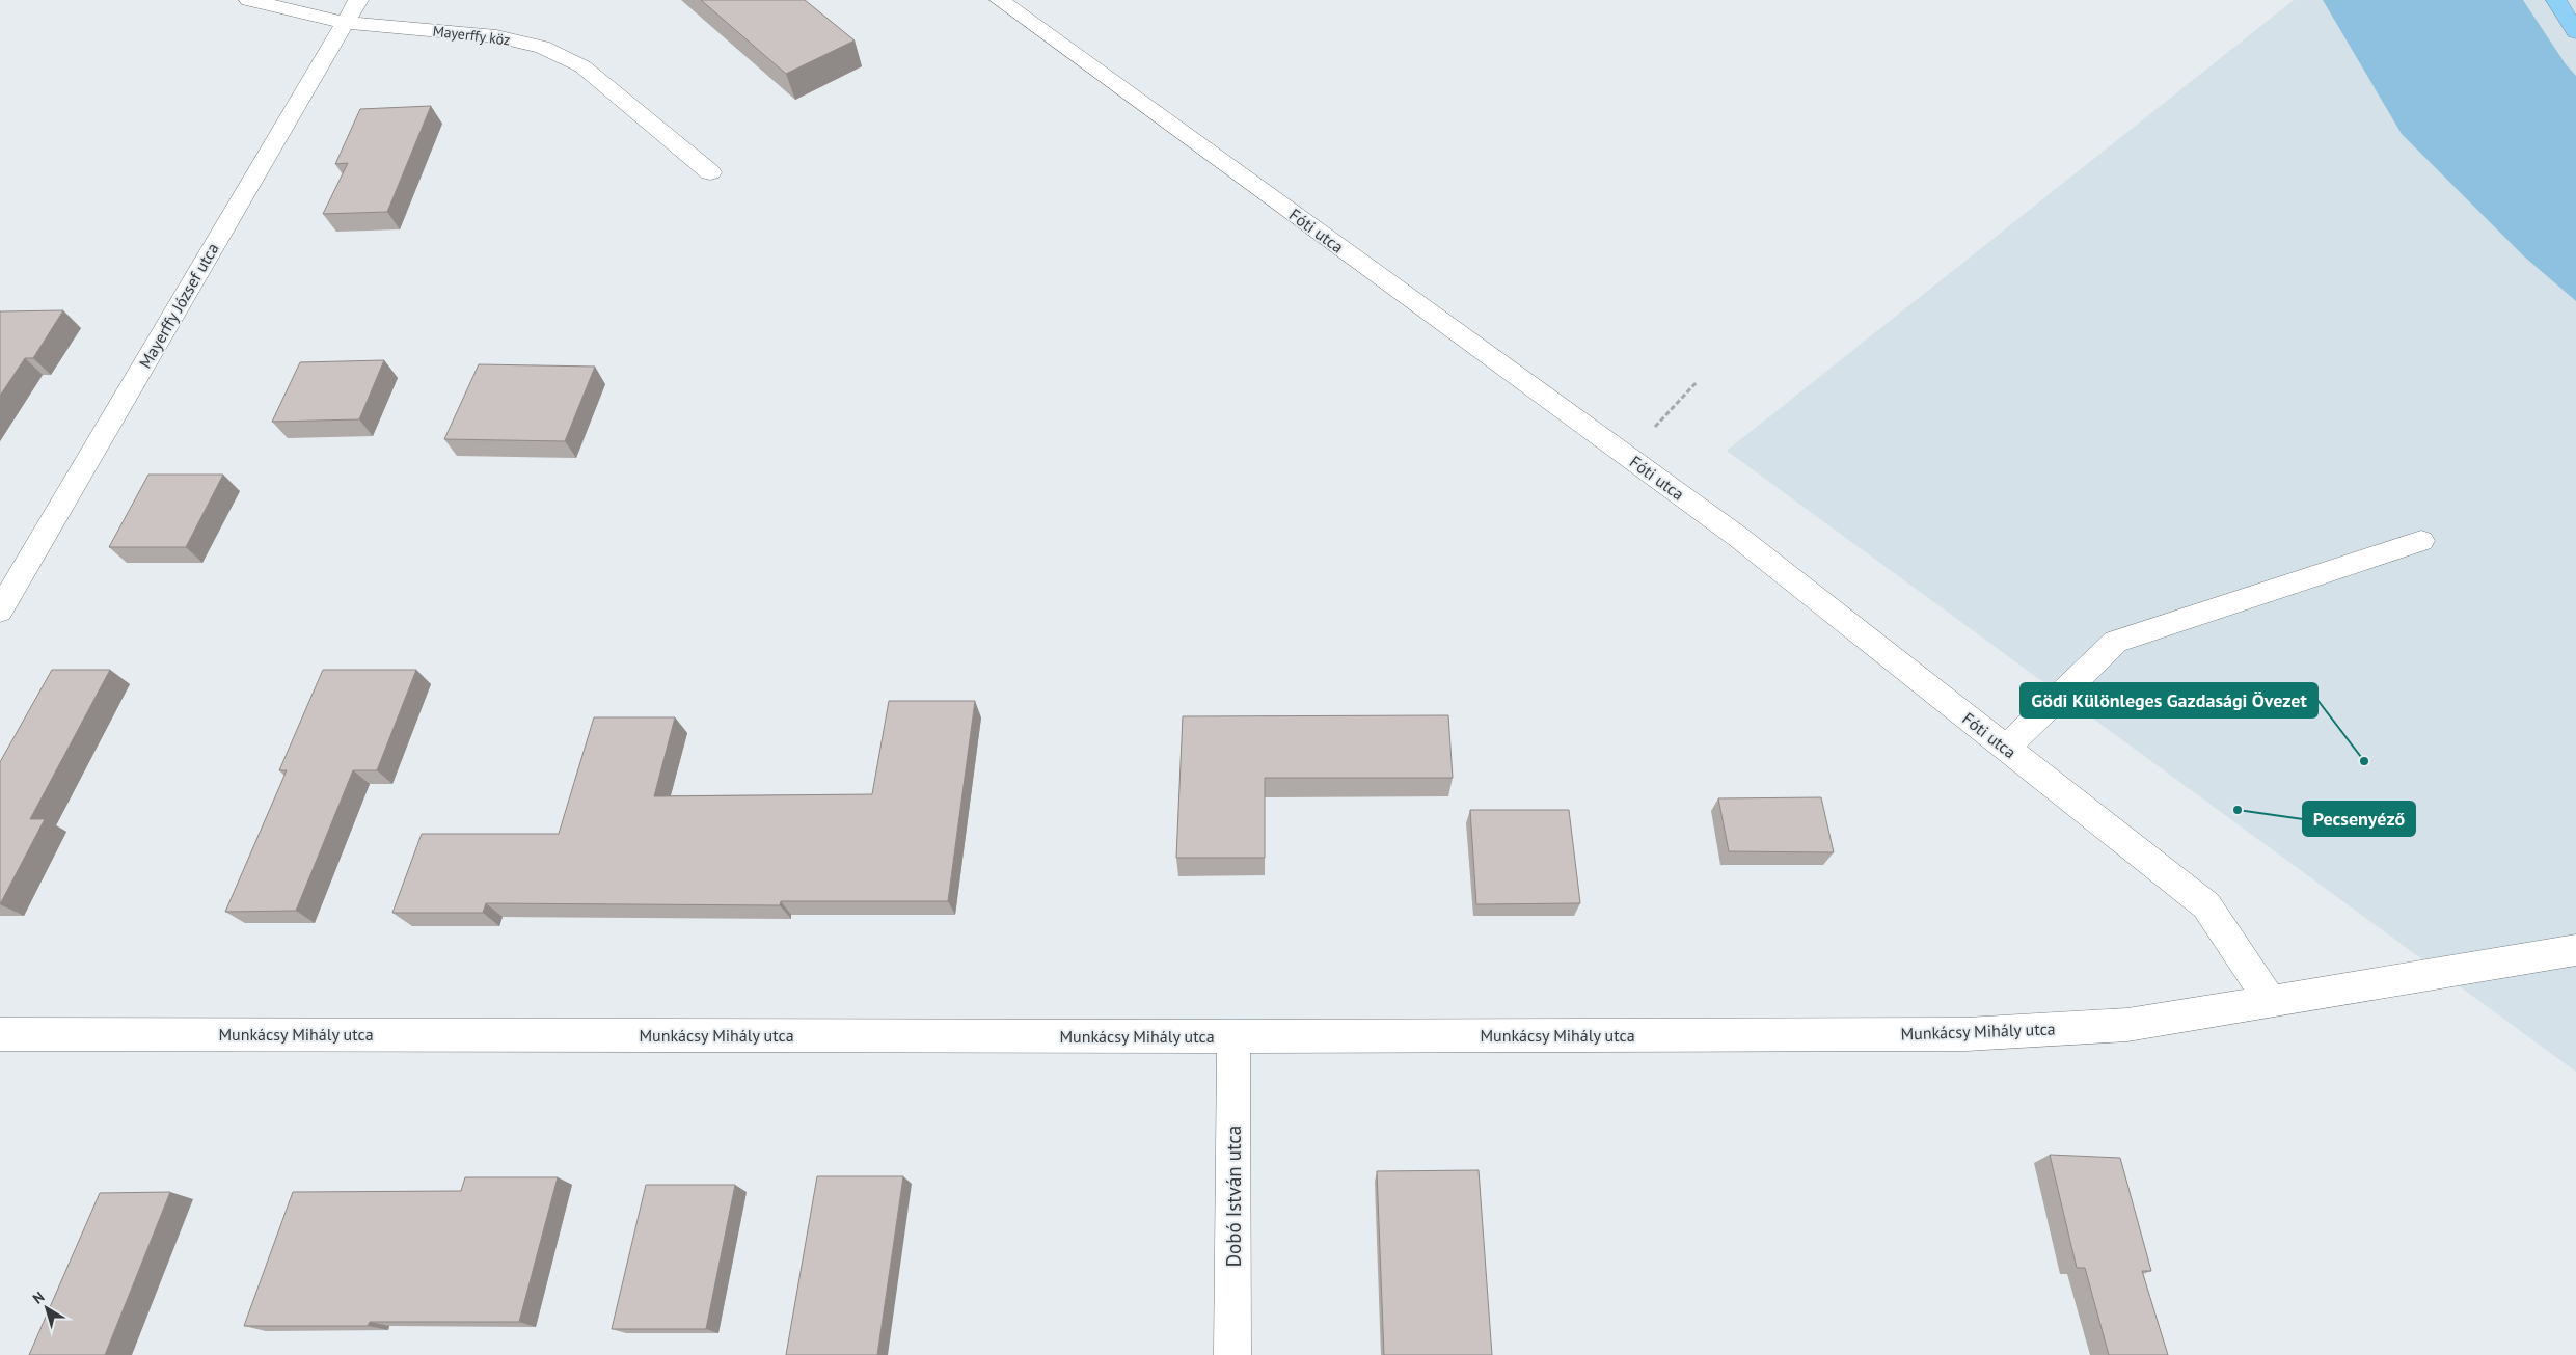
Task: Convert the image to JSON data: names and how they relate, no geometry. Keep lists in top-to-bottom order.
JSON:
{
  "streets": {
    "street": [
      "Mayerffy köz",
      "Fóti utca",
      "Mayerffy József utca",
      "Munkácsy Mihály utca",
      "Dobó István utca"
    ]
  },
  "crossings": [
    ["Mayerffy köz", "Mayerffy József utca"],
    ["Fóti utca", "Munkácsy Mihály utca"],
    ["Munkácsy Mihály utca", "Dobó István utca"]
  ],
  "places": ["Gödi Különleges Gazdasági Övezet", "Pecsenyéző"],
  "north": "top left"
}
